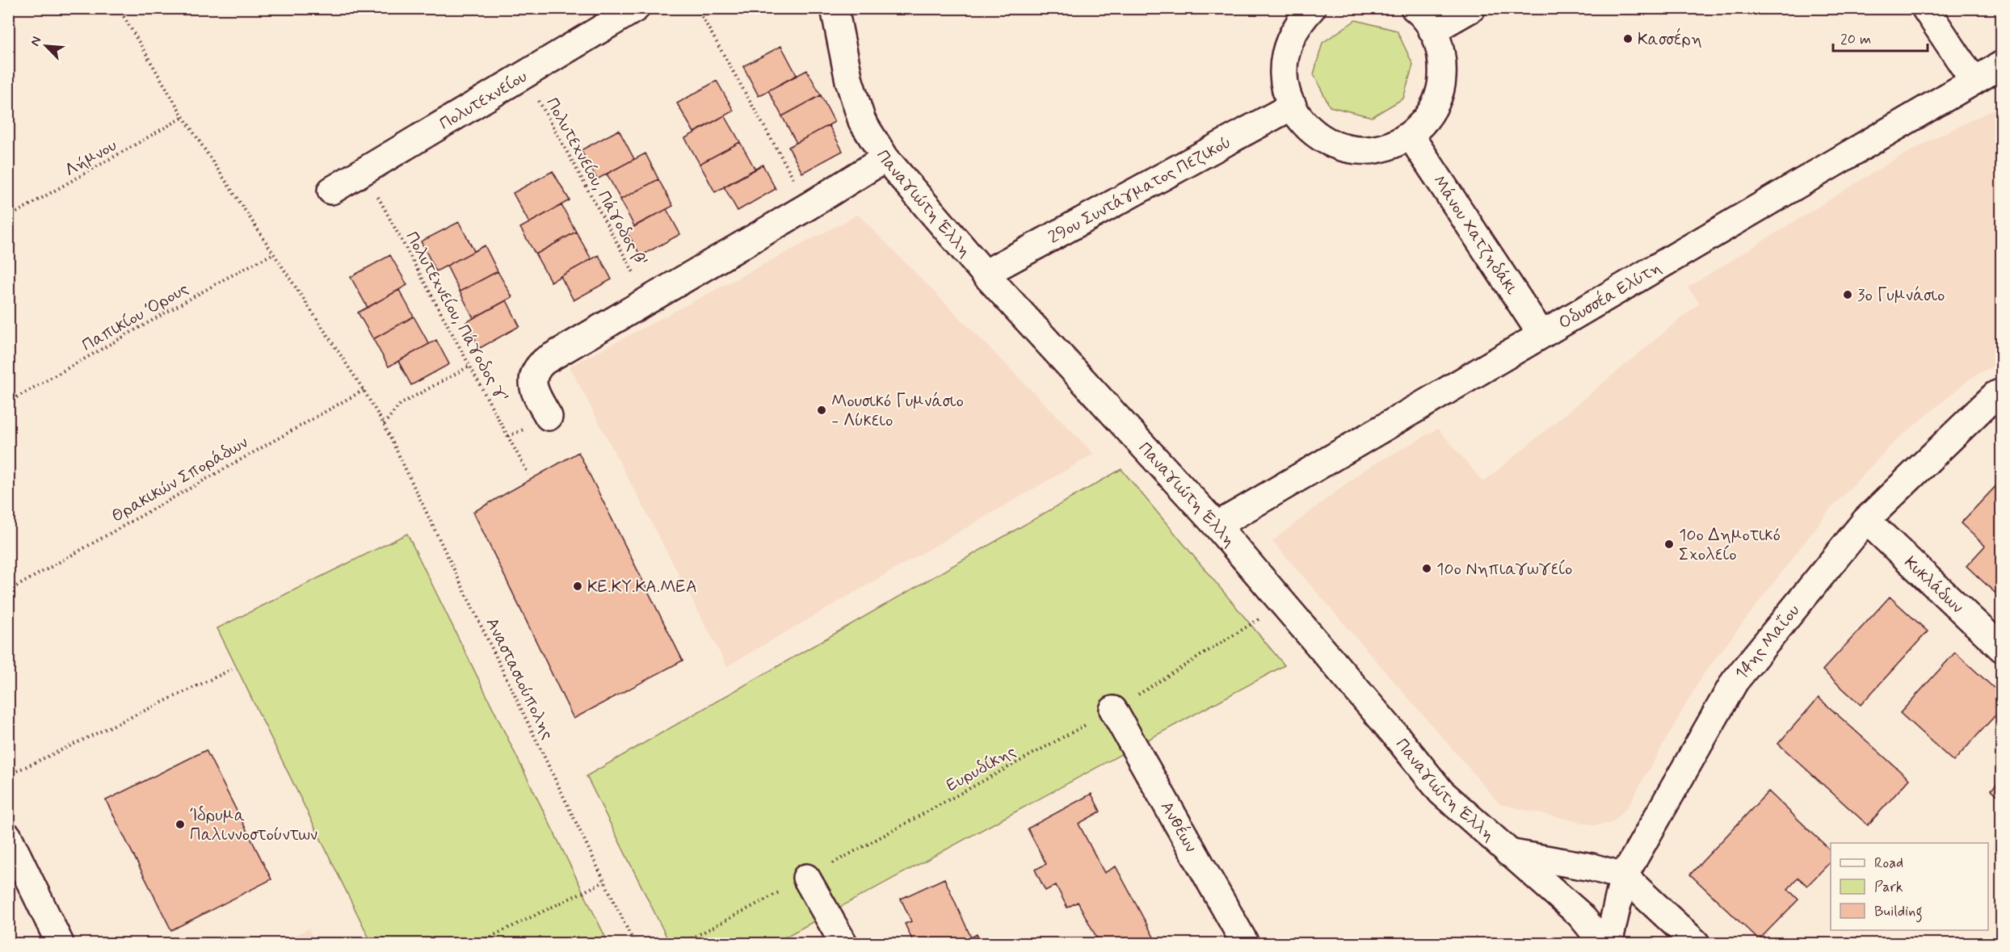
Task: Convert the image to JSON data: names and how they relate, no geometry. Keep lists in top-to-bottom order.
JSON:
{
  "streets": {
    "street": [
      "Πολυτεχνείου",
      "29ου Συντάγματος Πεζικού",
      "Παναγιώτη Έλλη",
      "Μάνου Χατζηδάκι",
      "Οδυσσέα Ελύτη",
      "Κυκλάδων",
      "14ης Μαΐου",
      "Ανθέων"
    ],
    "path": [
      "Λήμνου",
      "Πολυτεχνείου, Πάγοδος β'",
      "Παπικίου Όρους",
      "Πολυτεχνείου, Πάγοδος γ'",
      "Θρακικών Σποράδων",
      "Αναστασιούπολης",
      "Ευρυδίκης"
    ]
  },
  "crossings": [
    ["Πολυτεχνείου", "Πολυτεχνείου, Πάγοδος β'"],
    ["Πολυτεχνείου", "Πολυτεχνείου, Πάγοδος γ'"],
    ["Λήμνου", "Αναστασιούπολης"],
    ["29ου Συντάγματος Πεζικού", "Παναγιώτη Έλλη"],
    ["Παναγιώτη Έλλη", "Οδυσσέα Ελύτη"],
    ["Παναγιώτη Έλλη", "Ευρυδίκης"],
    ["Μάνου Χατζηδάκι", "Οδυσσέα Ελύτη"],
    ["Παπικίου Όρους", "Αναστασιούπολης"],
    ["Θρακικών Σποράδων", "Αναστασιούπολης"],
    ["Κυκλάδων", "14ης Μαΐου"],
    ["Ευρυδίκης", "Ανθέων"]
  ],
  "places": [
    "Κασσέρη",
    "3ο Γυμνάσιο",
    "Μουσικό Γυμνάσιο - Λύκειο",
    "10ο Δημοτικό Σχολείο",
    "10ο Νηπιαγωγείο",
    "ΚΕ.ΚΥ.ΚΑ.ΜΕΑ",
    "Ίδρυμα Παλιννοστούντων"
  ],
  "legend": ["Road", "Park", "Building"],
  "scale_bar": "20 m",
  "north": "top left"
}
